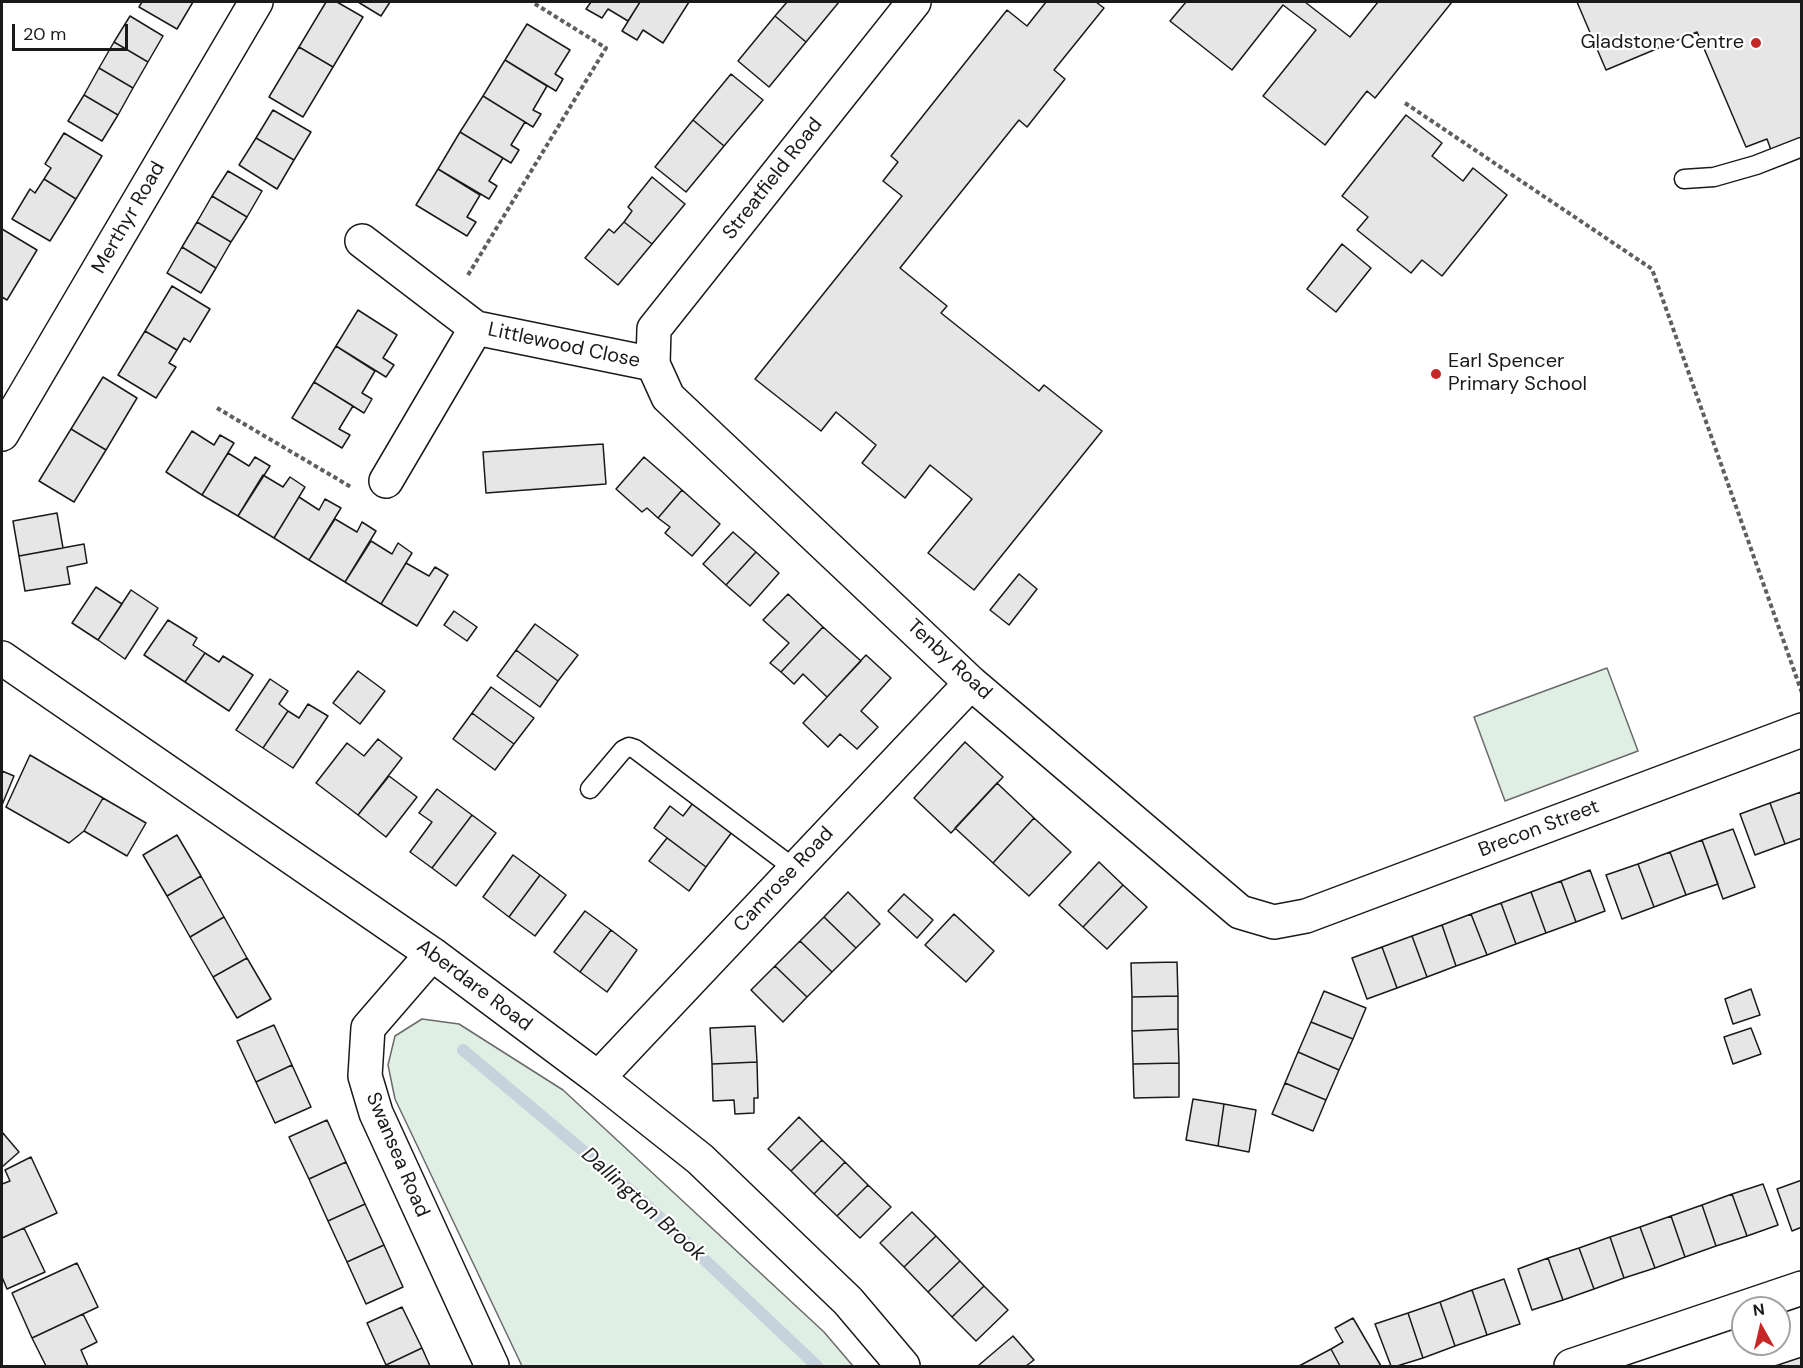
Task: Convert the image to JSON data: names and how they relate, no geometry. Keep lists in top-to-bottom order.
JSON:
{
  "streets": {
    "street": [
      "Streatfield Road",
      "Merthyr Road",
      "Littlewood Close",
      "Tenby Road",
      "Brecon Street",
      "Camrose Road",
      "Aberdare Road",
      "Swansea Road"
    ]
  },
  "crossings": [
    ["Streatfield Road", "Littlewood Close"],
    ["Streatfield Road", "Tenby Road"],
    ["Littlewood Close", "Tenby Road"],
    ["Tenby Road", "Brecon Street"],
    ["Tenby Road", "Camrose Road"],
    ["Camrose Road", "Aberdare Road"],
    ["Aberdare Road", "Swansea Road"]
  ],
  "water": ["Dallington Brook"],
  "places": ["Gladstone Centre", "Earl Spencer Primary School"],
  "scale_bar": "20 m",
  "north": "top"
}
